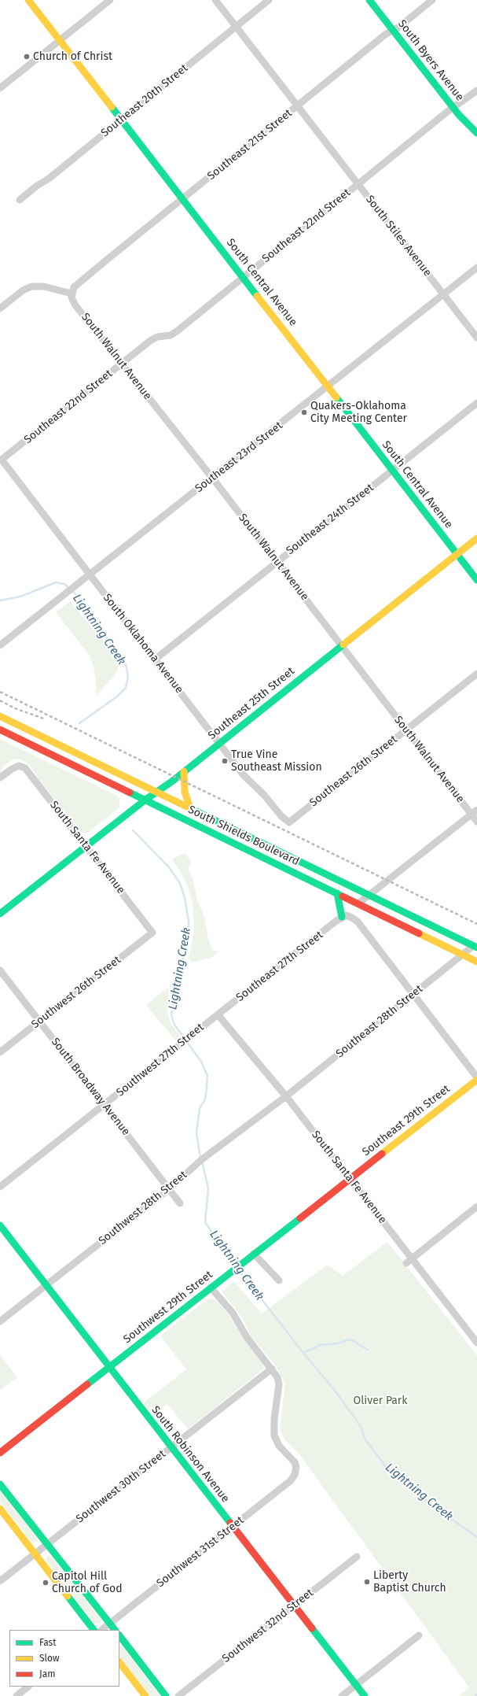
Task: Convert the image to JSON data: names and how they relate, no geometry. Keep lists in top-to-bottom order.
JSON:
{
  "streets": {
    "main road": [
      "South Byers Avenue",
      "South Central Avenue",
      "Southeast 25th Street",
      "South Shields Boulevard",
      "Southeast 29th Street",
      "Southwest 29th Street",
      "South Robinson Avenue"
    ],
    "street": [
      "Southeast 20th Street",
      "Southeast 21st Street",
      "Southeast 22nd Street",
      "South Stiles Avenue",
      "South Walnut Avenue",
      "Southeast 23rd Street",
      "Southeast 24th Street",
      "South Oklahoma Avenue",
      "Southeast 26th Street",
      "South Santa Fe Avenue",
      "Southeast 27th Street",
      "Southwest 26th Street",
      "Southeast 28th Street",
      "Southwest 27th Street",
      "South Broadway Avenue",
      "Southwest 28th Street",
      "Southwest 30th Street",
      "Southwest 31st Street",
      "Southwest 32nd Street"
    ]
  },
  "crossings": [
    ["South Byers Avenue", "Southeast 21st Street"],
    ["South Byers Avenue", "Southeast 22nd Street"],
    ["Southeast 20th Street", "South Stiles Avenue"],
    ["Southeast 20th Street", "South Central Avenue"],
    ["Southeast 21st Street", "South Stiles Avenue"],
    ["Southeast 21st Street", "South Central Avenue"],
    ["Southeast 21st Street", "South Walnut Avenue"],
    ["Southeast 22nd Street", "South Stiles Avenue"],
    ["Southeast 22nd Street", "South Central Avenue"],
    ["Southeast 22nd Street", "South Walnut Avenue"],
    ["Southeast 22nd Street", "South Oklahoma Avenue"],
    ["South Stiles Avenue", "Southeast 23rd Street"],
    ["South Central Avenue", "Southeast 23rd Street"],
    ["South Central Avenue", "Southeast 24th Street"],
    ["South Central Avenue", "Southeast 25th Street"],
    ["South Walnut Avenue", "Southeast 23rd Street"],
    ["South Walnut Avenue", "Southeast 24th Street"],
    ["South Walnut Avenue", "Southeast 25th Street"],
    ["South Walnut Avenue", "Southeast 26th Street"],
    ["Southeast 23rd Street", "South Oklahoma Avenue"],
    ["Southeast 24th Street", "South Oklahoma Avenue"],
    ["South Oklahoma Avenue", "Southeast 25th Street"],
    ["South Oklahoma Avenue", "Southeast 26th Street"],
    ["Southeast 25th Street", "South Shields Boulevard"],
    ["Southeast 25th Street", "South Santa Fe Avenue"],
    ["South Shields Boulevard", "Southeast 28th Street"],
    ["South Santa Fe Avenue", "Southeast 27th Street"],
    ["South Santa Fe Avenue", "Southwest 26th Street"],
    ["South Santa Fe Avenue", "Southeast 28th Street"],
    ["South Santa Fe Avenue", "Southwest 27th Street"],
    ["South Santa Fe Avenue", "Southeast 29th Street"],
    ["South Santa Fe Avenue", "Southwest 28th Street"],
    ["South Santa Fe Avenue", "Southwest 29th Street"],
    ["Southeast 27th Street", "Southwest 27th Street"],
    ["Southwest 26th Street", "South Broadway Avenue"],
    ["Southeast 28th Street", "Southwest 28th Street"],
    ["Southwest 27th Street", "South Broadway Avenue"],
    ["South Broadway Avenue", "Southwest 28th Street"],
    ["Southeast 29th Street", "Southwest 29th Street"],
    ["Southwest 28th Street", "South Robinson Avenue"],
    ["Southwest 29th Street", "South Robinson Avenue"],
    ["South Robinson Avenue", "Southwest 30th Street"],
    ["South Robinson Avenue", "Southwest 31st Street"],
    ["South Robinson Avenue", "Southwest 32nd Street"],
    ["Southwest 30th Street", "Southwest 31st Street"]
  ],
  "water": ["Lightning Creek"],
  "parks": ["Oliver Park"],
  "places": [
    "Church of Christ",
    "Quakers-Oklahoma City Meeting Center",
    "True Vine Southeast Mission",
    "Liberty Baptist Church",
    "Capitol Hill Church of God"
  ],
  "legend": ["Fast", "Slow", "Jam"]
}
